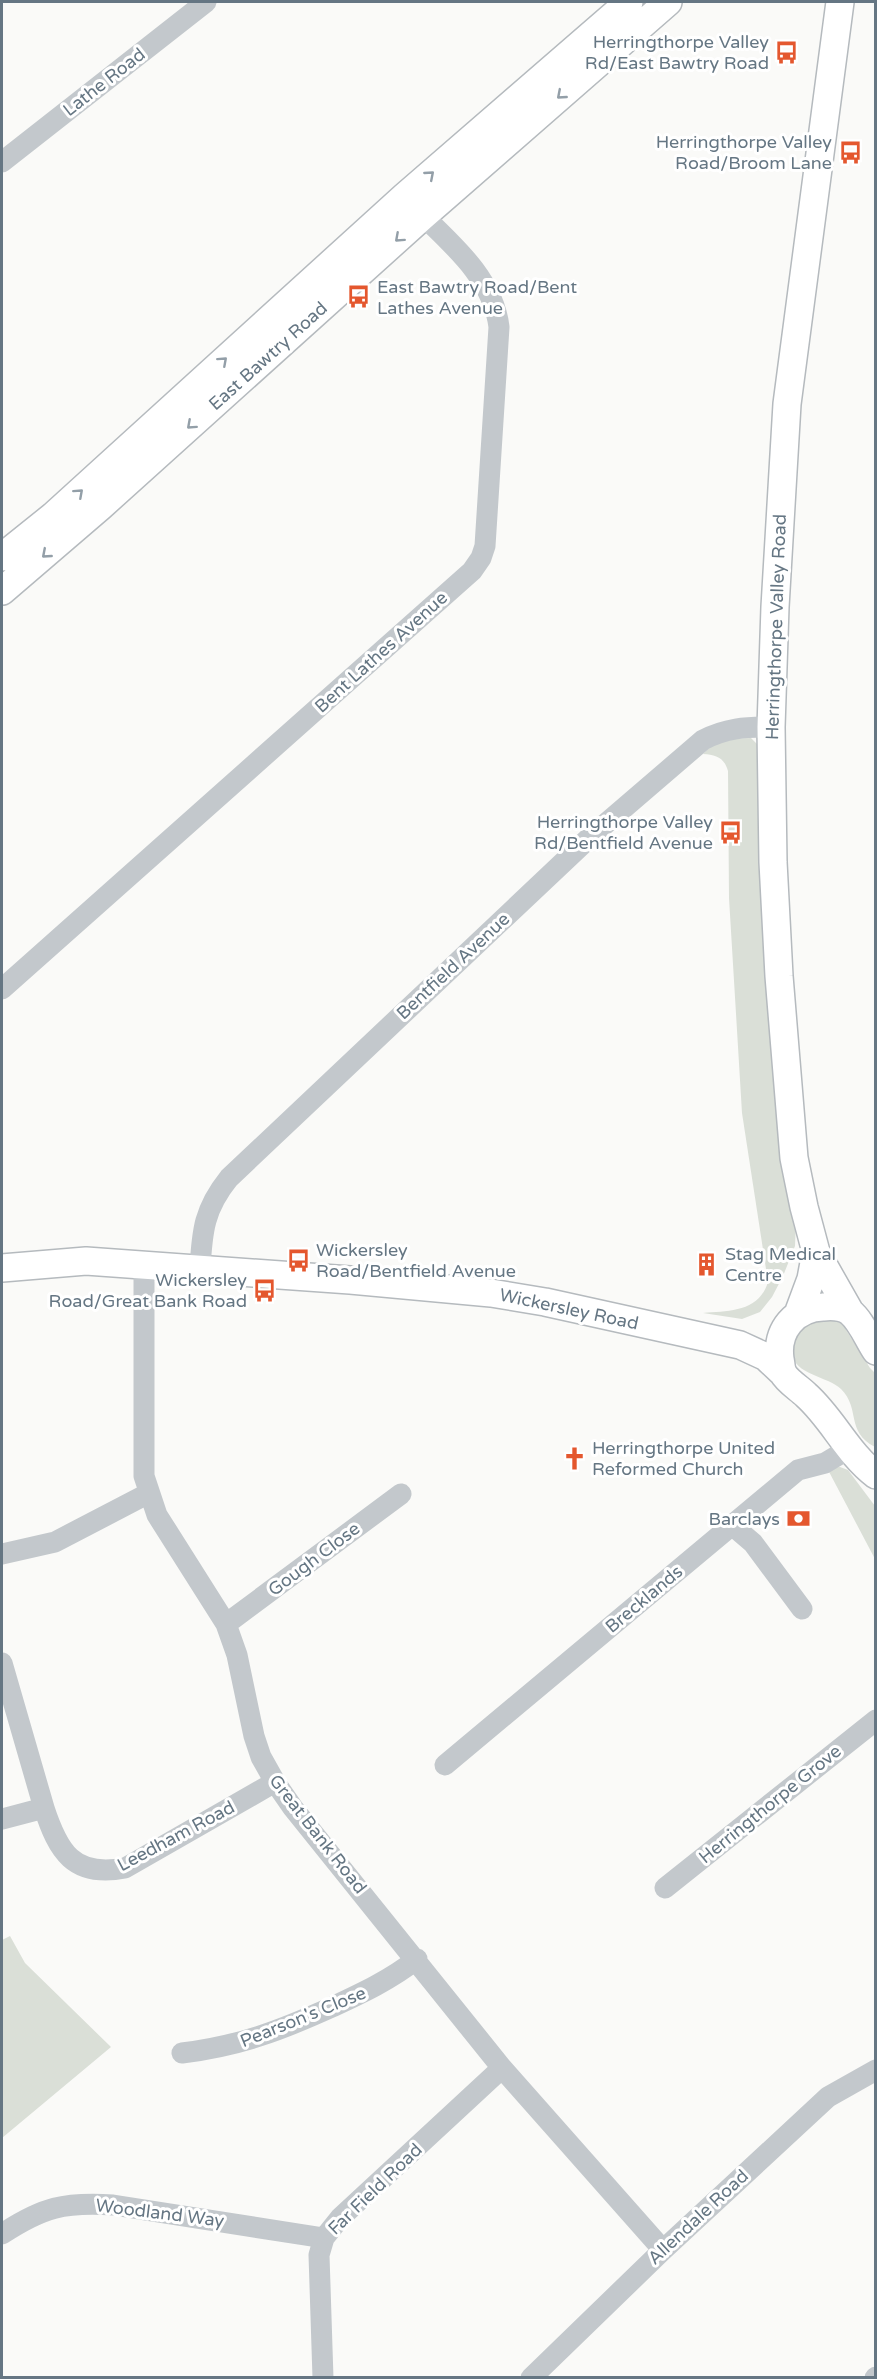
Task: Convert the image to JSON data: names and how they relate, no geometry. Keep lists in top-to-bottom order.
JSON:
{
  "streets": {
    "main road": ["East Bawtry Road", "Herringthorpe Valley Road", "Wickersley Road"],
    "street": [
      "Lathe Road",
      "Bent Lathes Avenue",
      "Bentfield Avenue",
      "Gough Close",
      "Brecklands",
      "Herringthorpe Grove",
      "Great Bank Road",
      "Leedham Road",
      "Pearson's Close",
      "Far Field Road",
      "Woodland Way",
      "Allendale Road"
    ]
  },
  "crossings": [
    ["East Bawtry Road", "Bent Lathes Avenue"],
    ["Herringthorpe Valley Road", "Bentfield Avenue"],
    ["Herringthorpe Valley Road", "Wickersley Road"],
    ["Bentfield Avenue", "Wickersley Road"],
    ["Wickersley Road", "Brecklands"],
    ["Wickersley Road", "Great Bank Road"],
    ["Gough Close", "Great Bank Road"],
    ["Great Bank Road", "Leedham Road"],
    ["Great Bank Road", "Pearson's Close"],
    ["Great Bank Road", "Far Field Road"],
    ["Great Bank Road", "Allendale Road"],
    ["Far Field Road", "Woodland Way"]
  ],
  "places": {
    "bus stop": [
      "Herringthorpe Valley Rd/East Bawtry Road",
      "Herringthorpe Valley Road/Broom Lane",
      "East Bawtry Road/Bent Lathes Avenue",
      "Herringthorpe Valley Rd/Bentfield Avenue",
      "Wickersley Road/Bentfield Avenue",
      "Wickersley Road/Great Bank Road"
    ],
    "building": ["Stag Medical Centre"],
    "church": ["Herringthorpe United Reformed Church"],
    "bank": ["Barclays"]
  }
}
